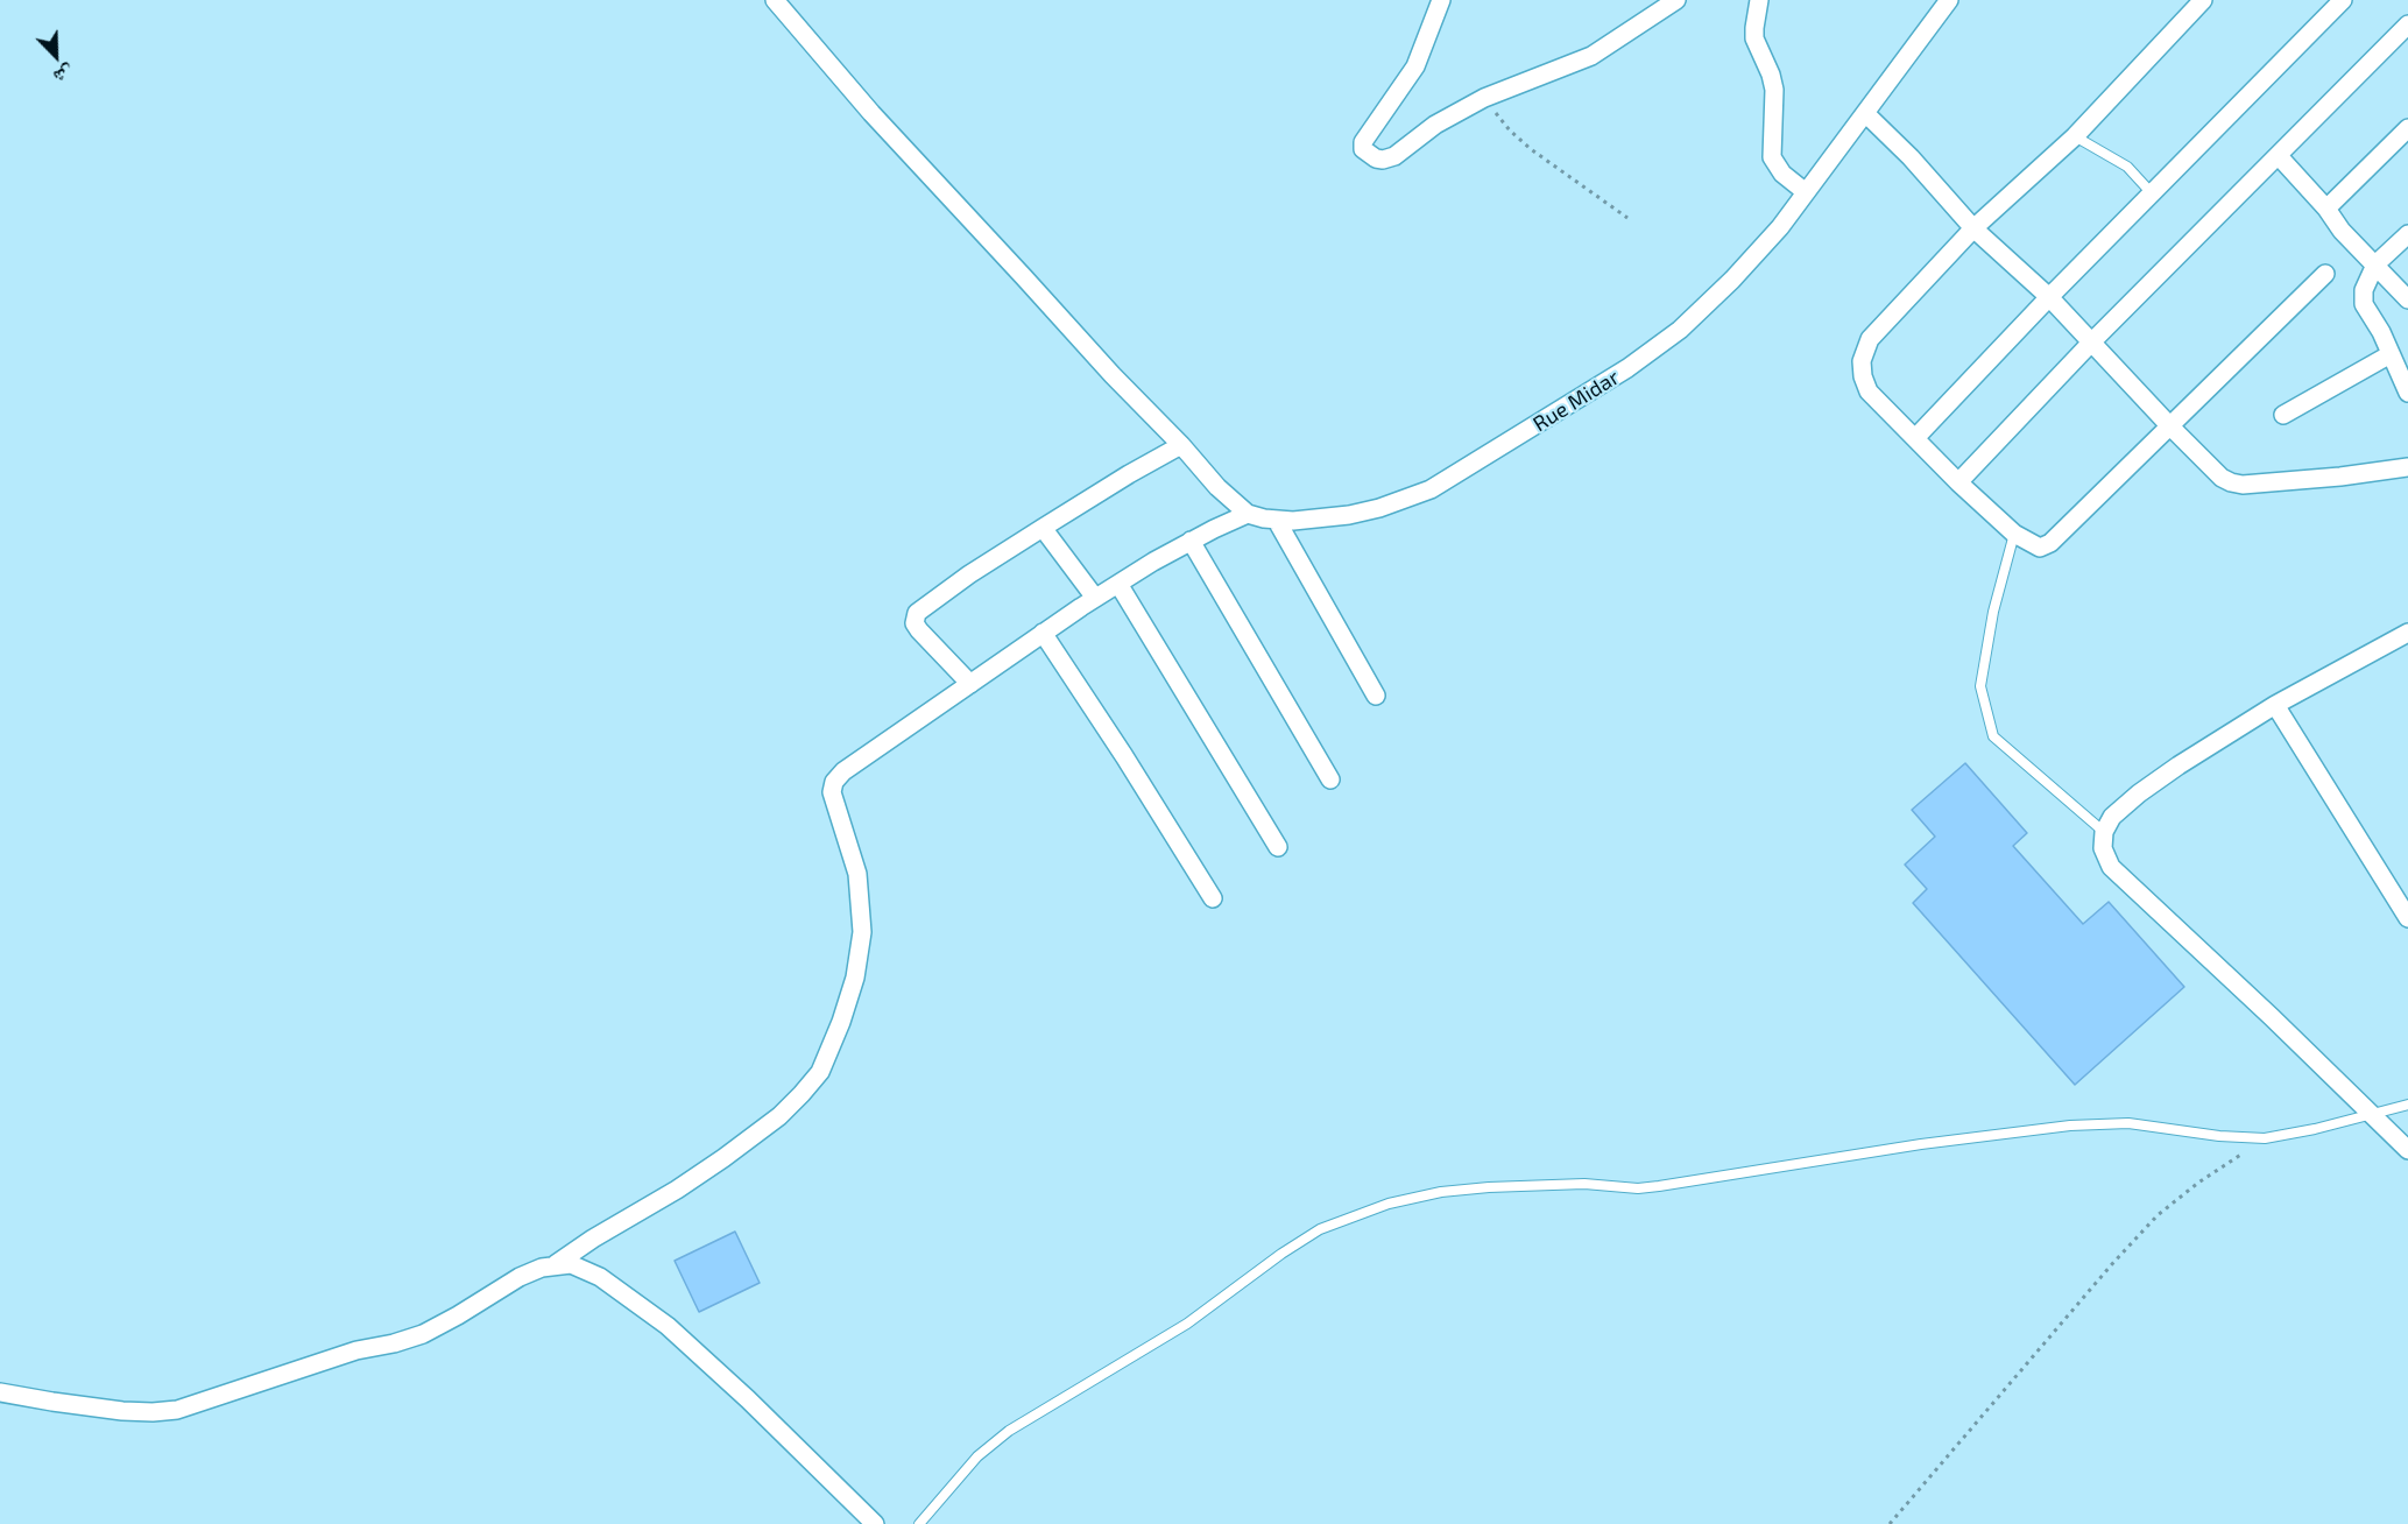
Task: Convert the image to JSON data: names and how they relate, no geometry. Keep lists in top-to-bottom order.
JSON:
{
  "streets": {
    "street": ["Rue Midar"]
  },
  "north": "bottom right"
}
